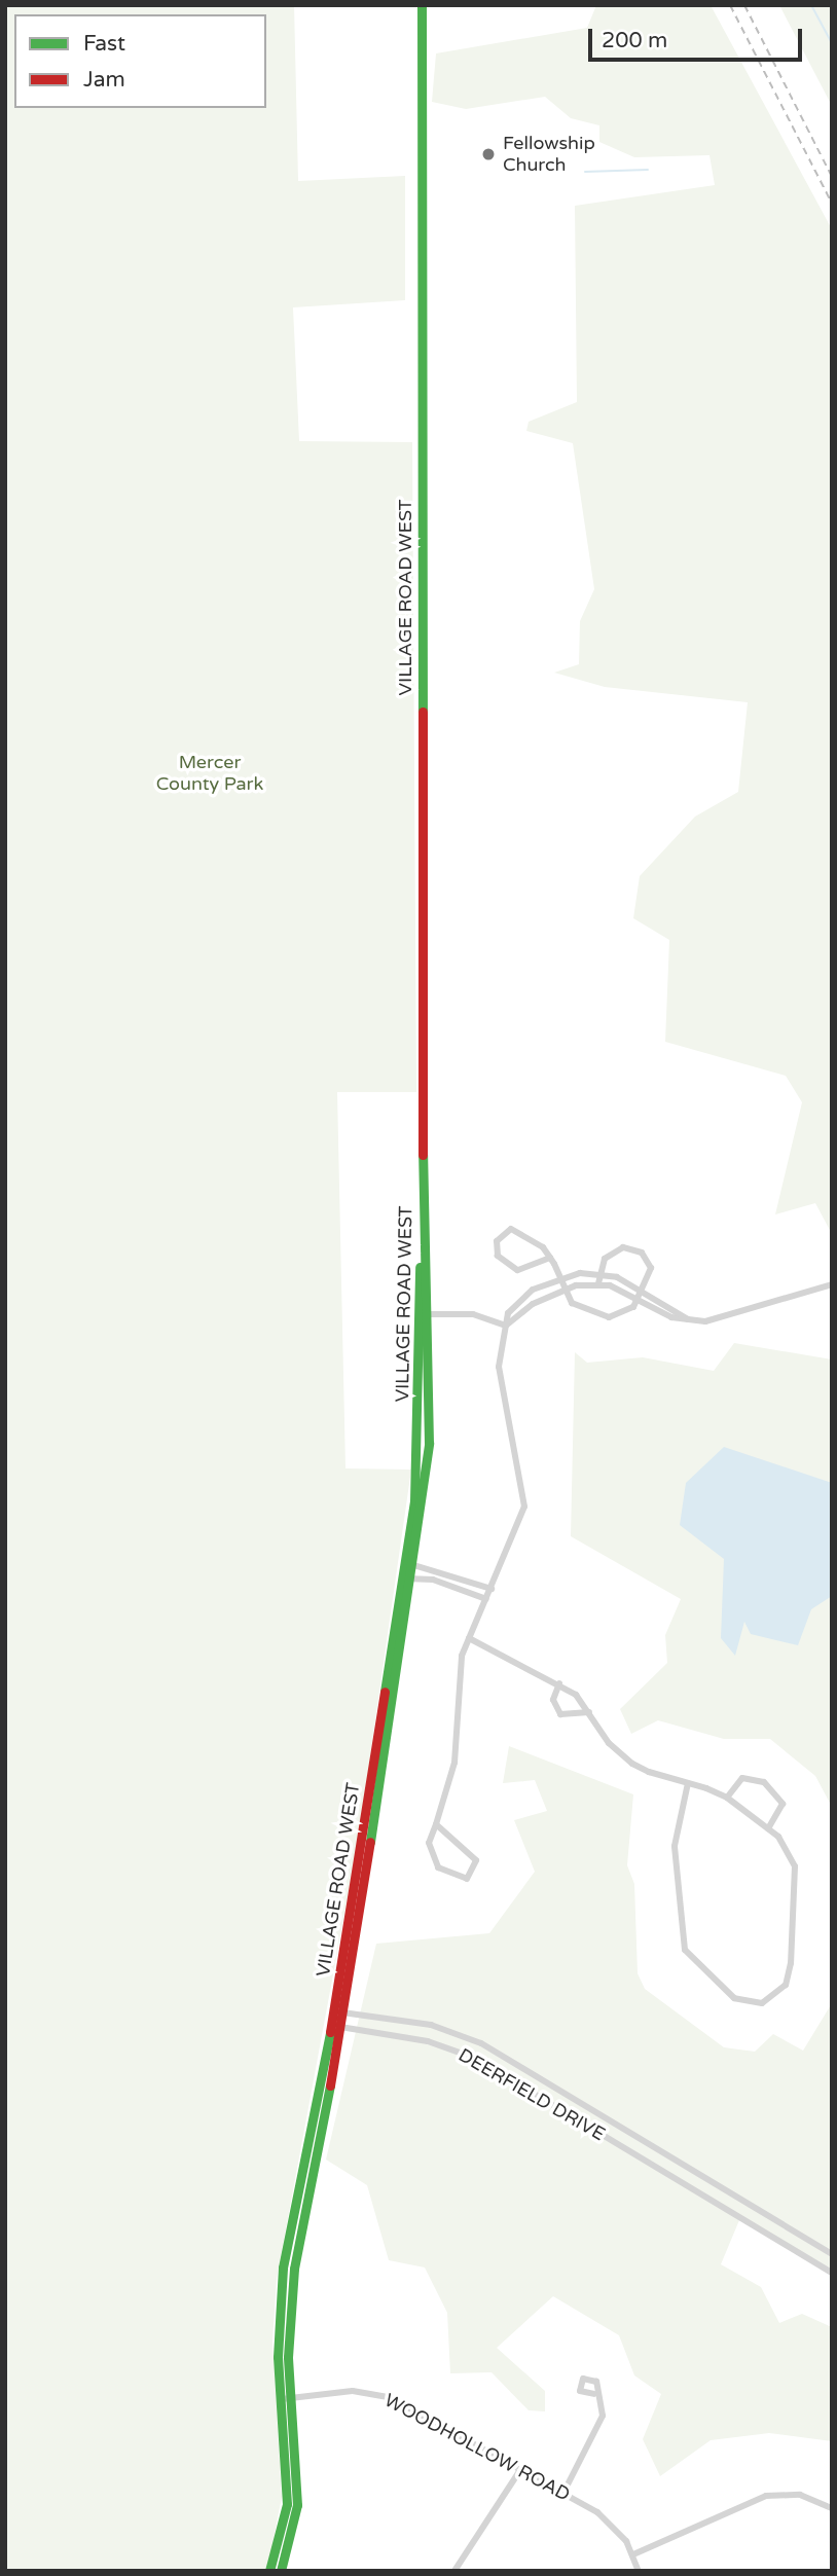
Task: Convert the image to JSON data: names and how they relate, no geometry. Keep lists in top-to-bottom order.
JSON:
{
  "streets": {
    "main road": ["VILLAGE ROAD WEST"],
    "street": ["DEERFIELD DRIVE", "WOODHOLLOW ROAD"]
  },
  "crossings": [
    ["VILLAGE ROAD WEST", "DEERFIELD DRIVE"],
    ["VILLAGE ROAD WEST", "WOODHOLLOW ROAD"]
  ],
  "parks": ["Mercer County Park"],
  "places": ["Fellowship Church"],
  "legend": ["Fast", "Jam"],
  "scale_bar": "200 m"
}
